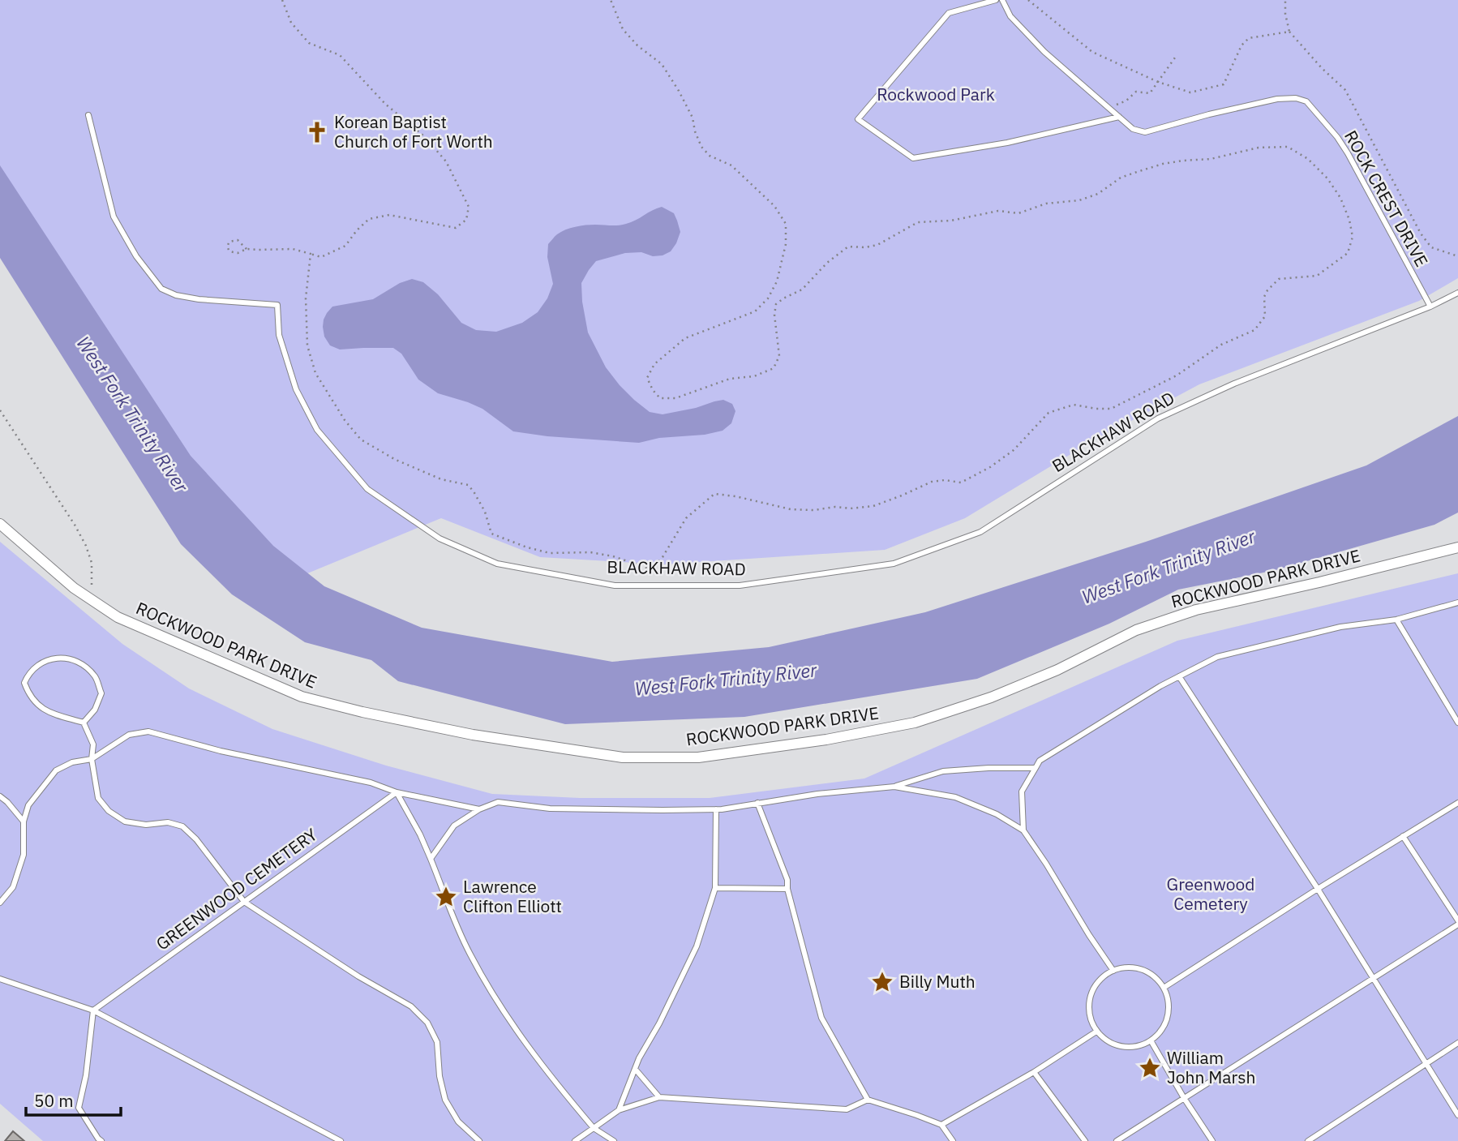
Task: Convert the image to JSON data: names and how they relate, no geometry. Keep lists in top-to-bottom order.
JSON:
{
  "streets": {
    "street": ["ROCKWOOD PARK DRIVE"],
    "lane": ["ROCK CREST DRIVE", "BLACKHAW ROAD", "GREENWOOD CEMETERY"]
  },
  "crossings": [
    ["ROCK CREST DRIVE", "BLACKHAW ROAD"]
  ],
  "water": ["West Fork Trinity River"],
  "parks": ["Rockwood Park", "Greenwood Cemetery"],
  "places": {
    "church": ["Korean Baptist Church of Fort Worth"],
    "place": ["Lawrence Clifton Elliott", "Billy Muth", "William John Marsh"]
  },
  "scale_bar": "50 m"
}
